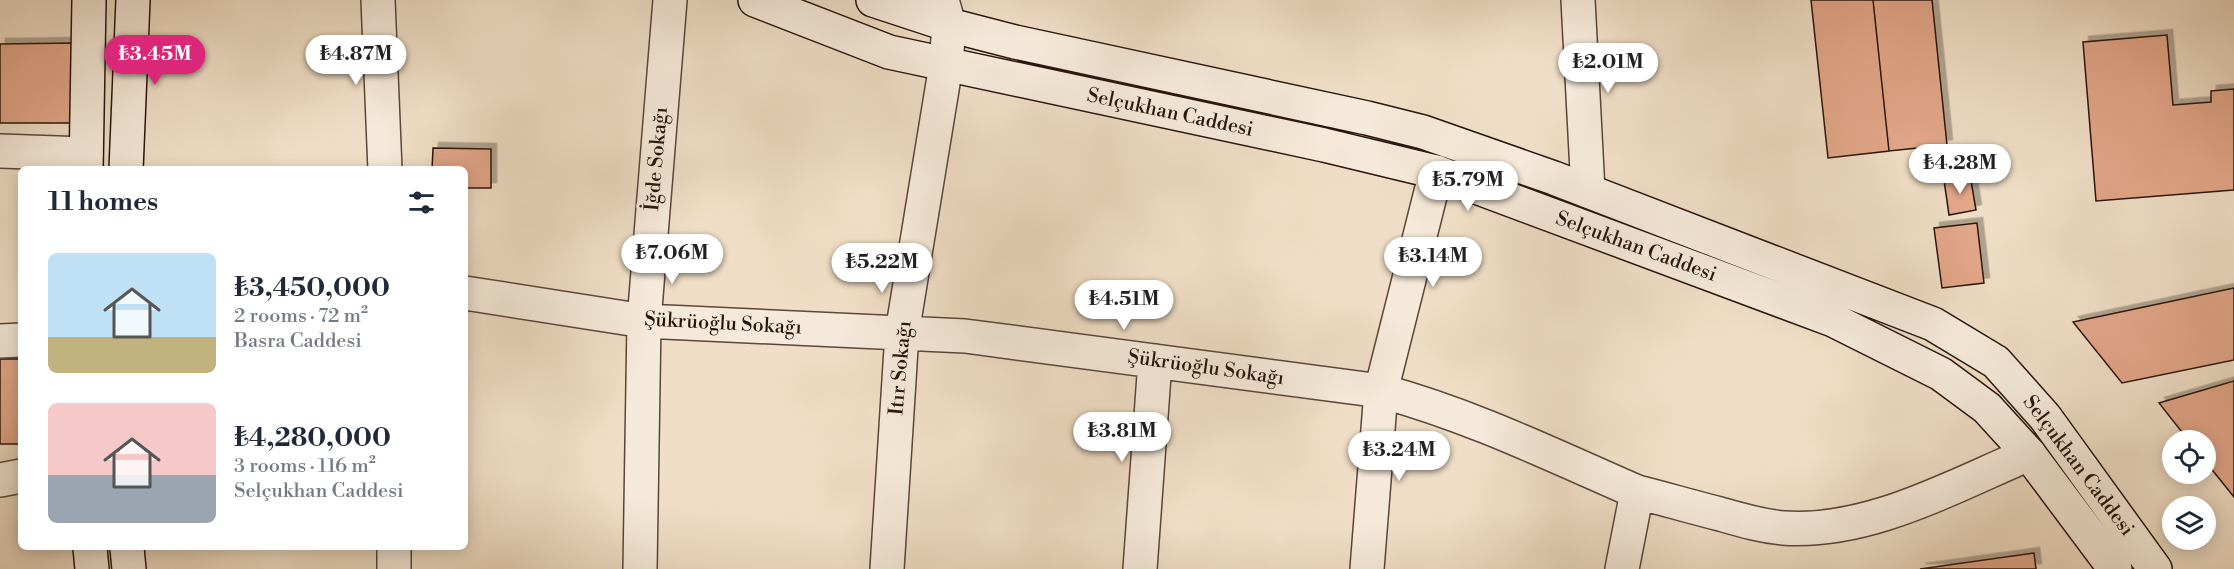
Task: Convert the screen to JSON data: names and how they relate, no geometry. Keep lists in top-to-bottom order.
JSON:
{
  "streets": {
    "street": [
      "Selçukhan Caddesi",
      "İğde Sokağı",
      "Şükrüoğlu Sokağı",
      "Itır Sokağı"
    ]
  },
  "crossings": [
    ["Selçukhan Caddesi", "Şükrüoğlu Sokağı"],
    ["Selçukhan Caddesi", "Itır Sokağı"],
    ["İğde Sokağı", "Şükrüoğlu Sokağı"],
    ["Şükrüoğlu Sokağı", "Itır Sokağı"]
  ],
  "page": {
    "price": [
      "₺3.45M",
      "₺4.87M",
      "₺2.01M",
      "₺4.28M",
      "₺5.79M",
      "₺7.06M",
      "₺3.14M",
      "₺5.22M",
      "₺4.51M",
      "₺3.81M",
      "₺3.24M"
    ],
    "heading": "11 homes",
    "list": [
      {
        "name": "₺3,450,000",
        "note": "2 rooms · 72 m² · Basra Caddesi"
      },
      {
        "name": "₺4,280,000",
        "note": "3 rooms · 116 m² · Selçukhan Caddesi"
      }
    ]
  }
}
